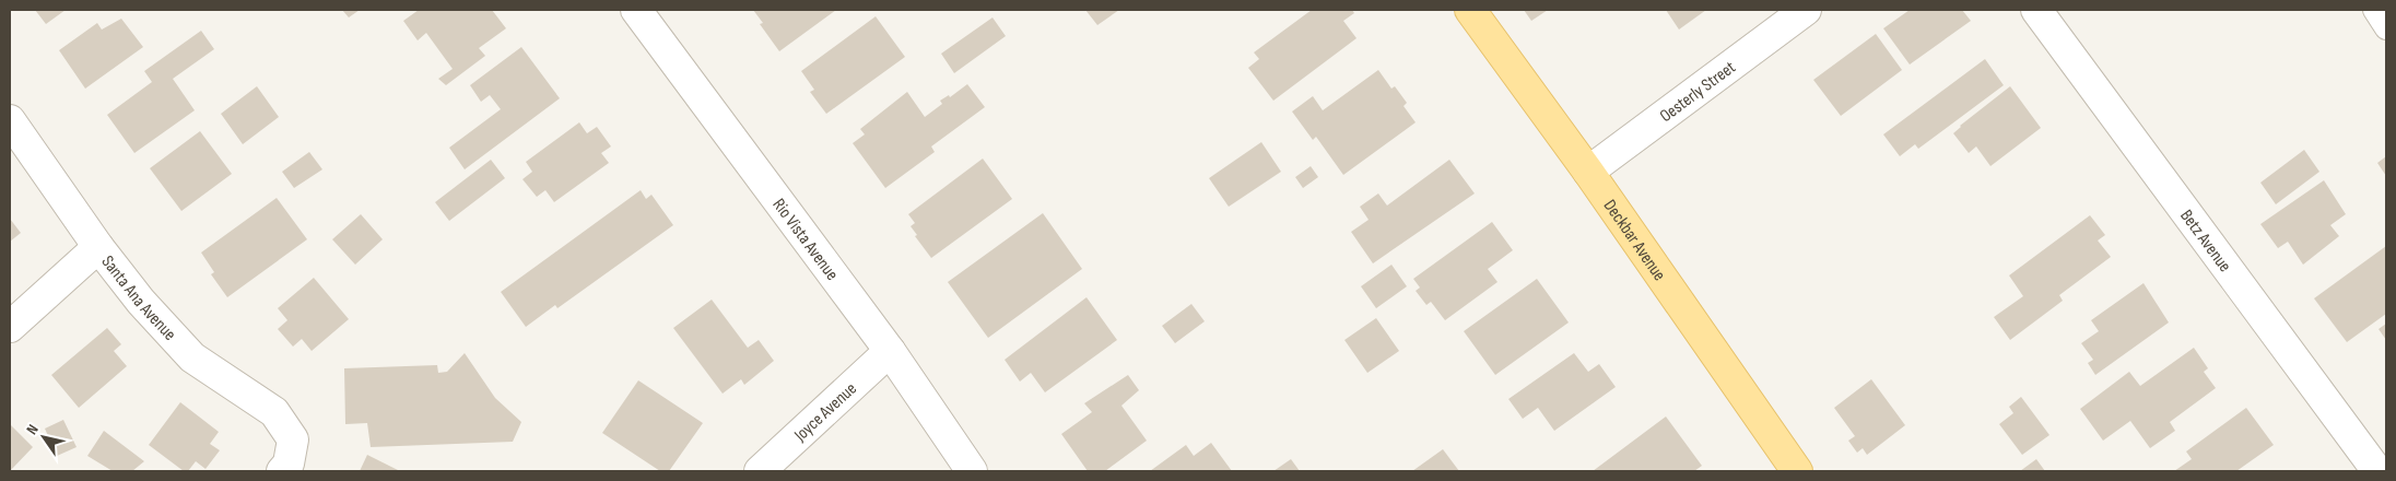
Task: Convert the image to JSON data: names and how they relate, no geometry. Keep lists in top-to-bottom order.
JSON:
{
  "streets": {
    "main road": ["Deckbar Avenue"],
    "street": [
      "Oesterly Street",
      "Rio Vista Avenue",
      "Betz Avenue",
      "Santa Ana Avenue",
      "Joyce Avenue"
    ]
  },
  "crossings": [
    ["Oesterly Street", "Deckbar Avenue"],
    ["Rio Vista Avenue", "Joyce Avenue"]
  ],
  "north": "top left"
}
